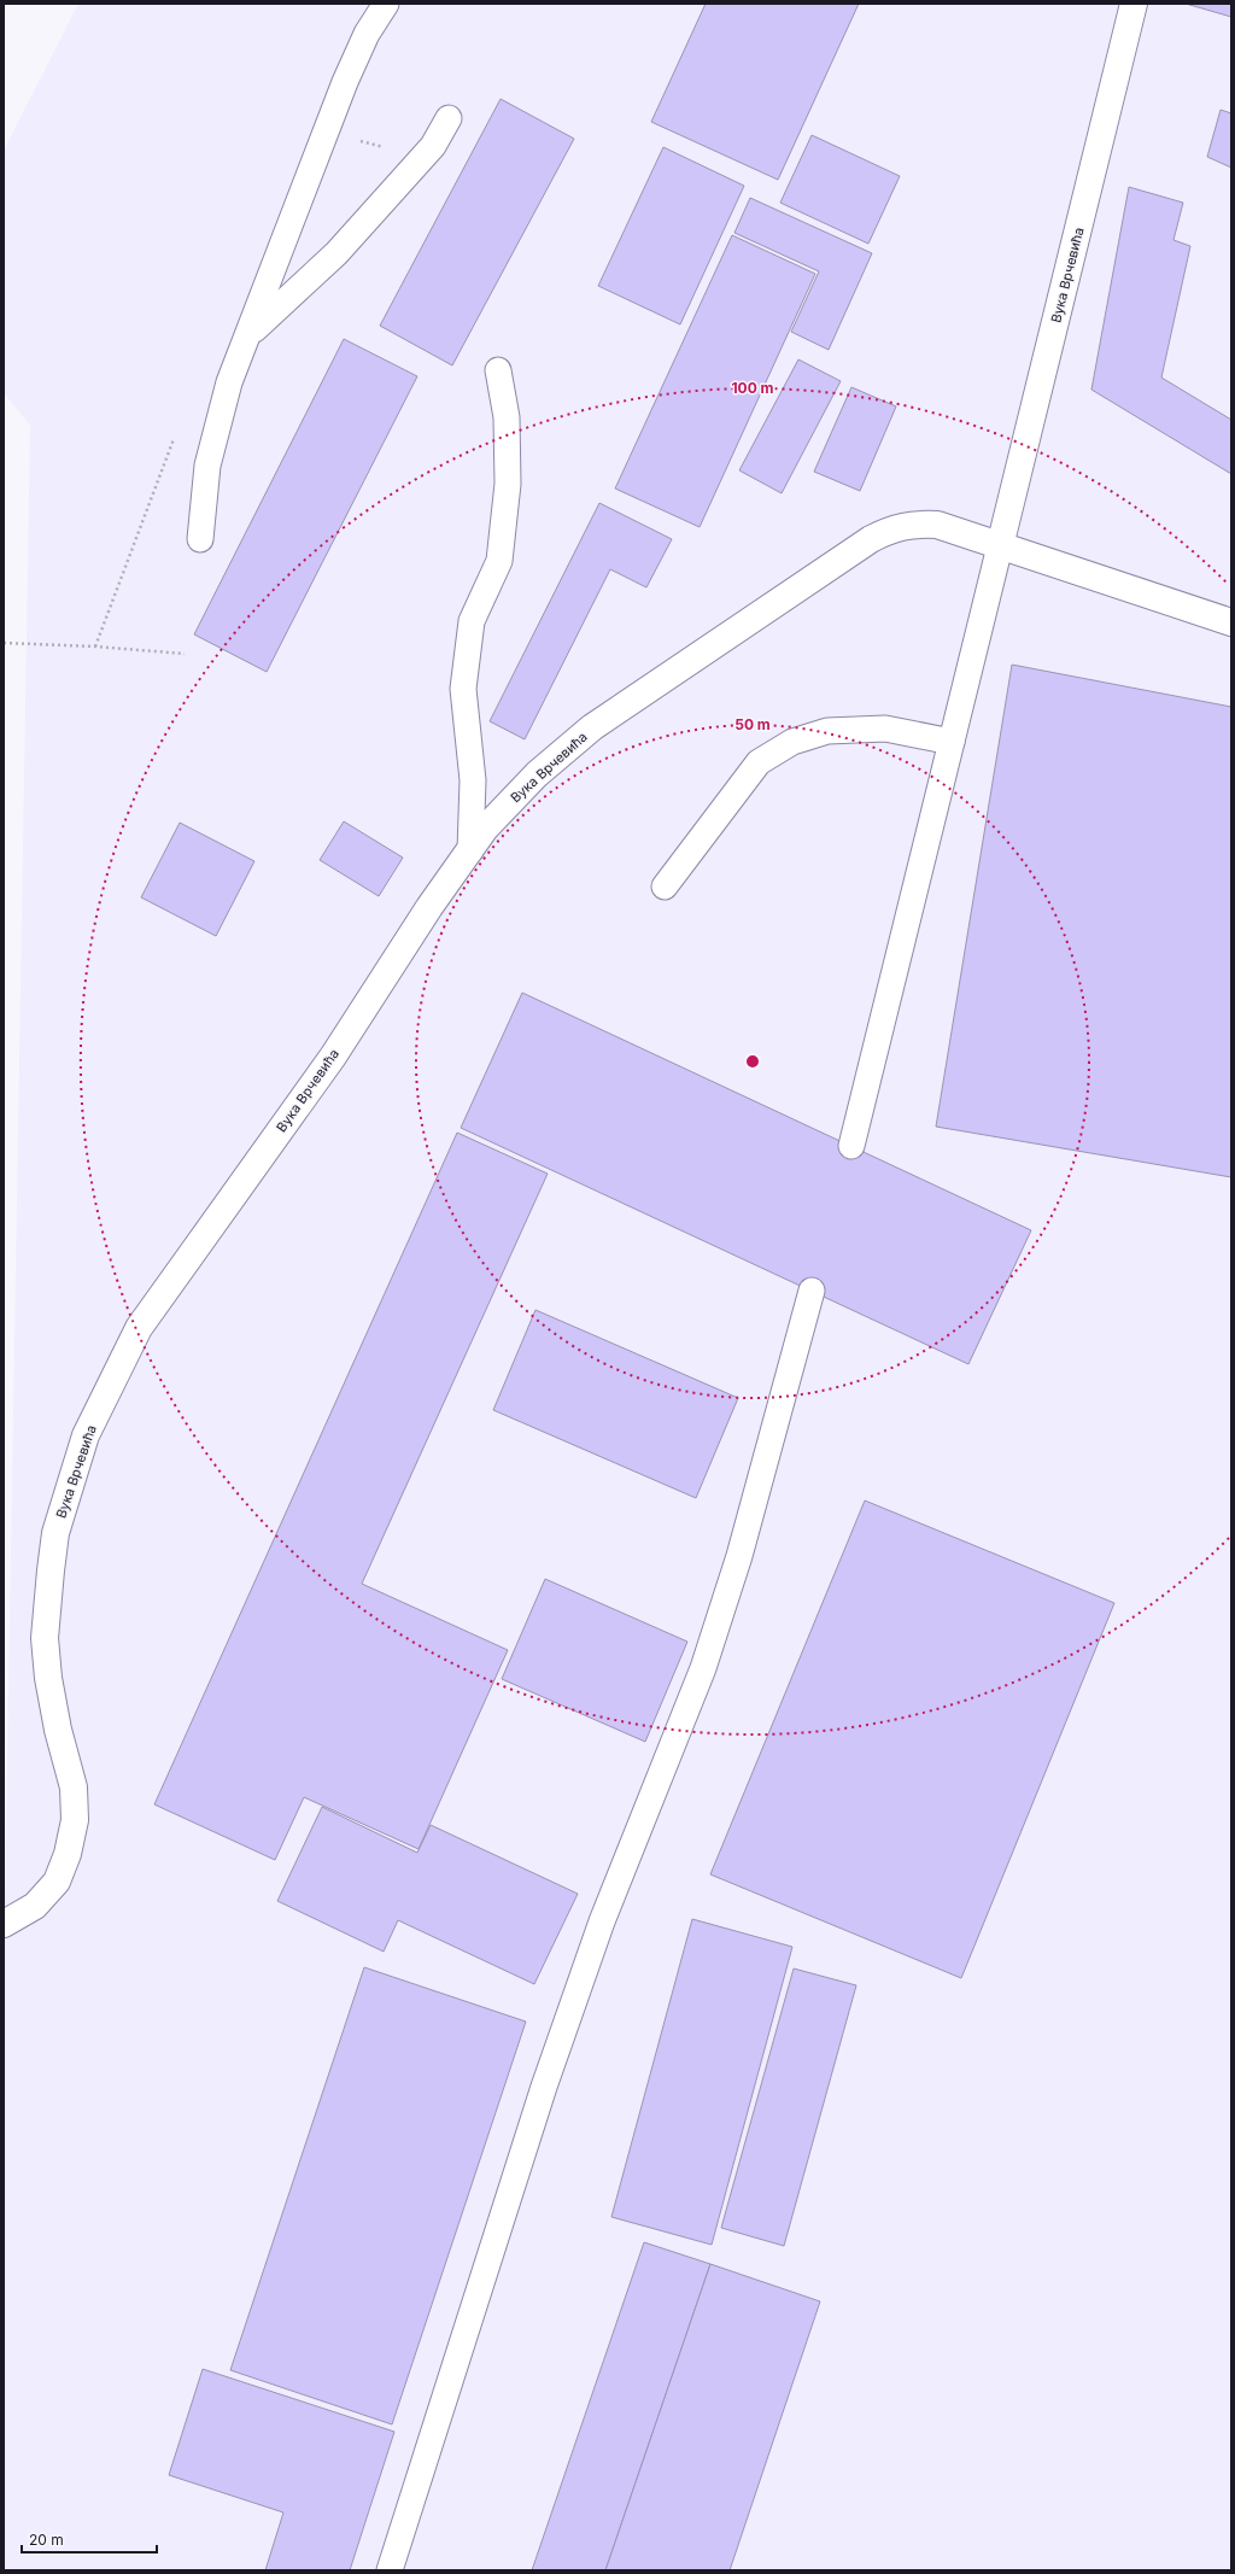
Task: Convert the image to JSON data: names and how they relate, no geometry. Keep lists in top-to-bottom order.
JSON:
{
  "streets": {
    "street": ["Вука Врчевића"]
  },
  "scale_bar": "20 m",
  "rings": ["100 m", "50 m"]
}
